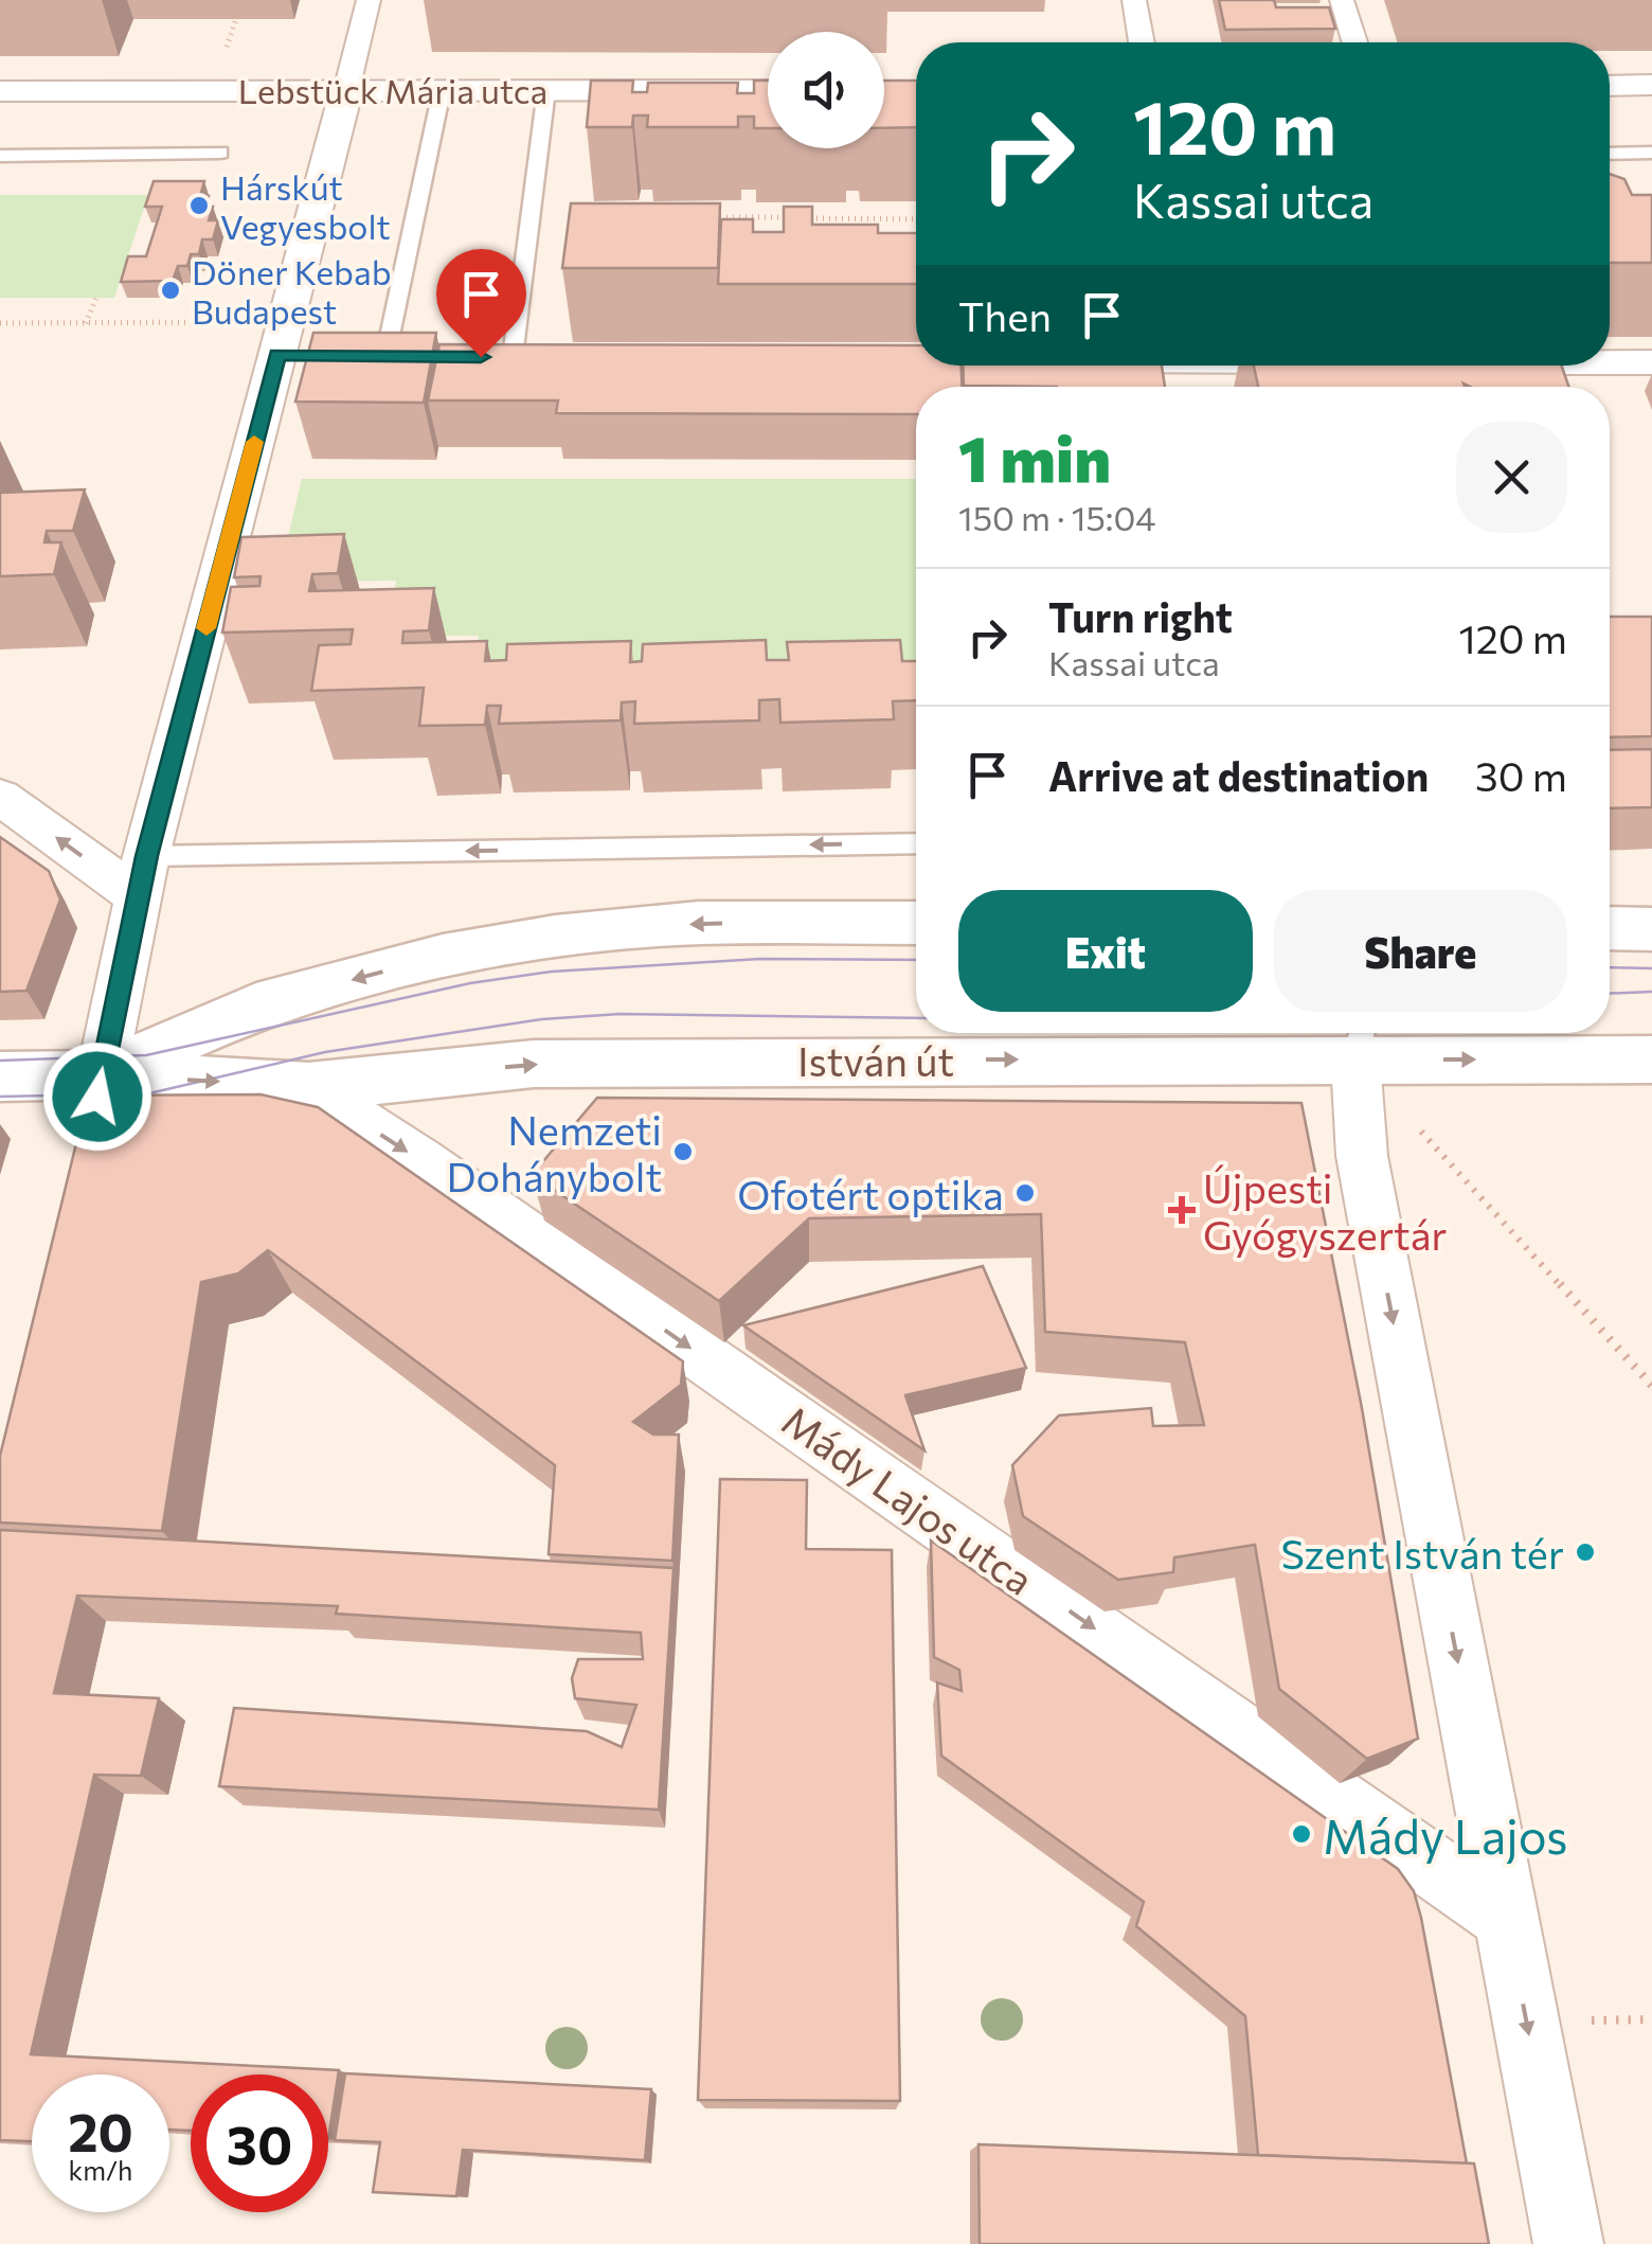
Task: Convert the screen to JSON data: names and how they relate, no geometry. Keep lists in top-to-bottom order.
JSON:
{
  "streets": {
    "street": ["Lebstück Mária utca", "István út", "Mády Lajos utca"]
  },
  "crossings": [
    ["István út", "Mády Lajos utca"]
  ],
  "one_way": ["Mády Lajos utca"],
  "places": {
    "other": [
      "Hárskút Vegyesbolt",
      "Döner Kebab Budapest",
      "Nemzeti Dohánybolt",
      "Ofotért optika",
      "Szent István tér",
      "Mády Lajos"
    ],
    "health": ["Újpesti Gyógyszertár"]
  },
  "page": {
    "turn": ["120 m", "Kassai utca"],
    "then": "Then",
    "heading": ["1 min", "150 m · 15:04"],
    "list": [
      {
        "name": "Turn right",
        "note": "Kassai utca",
        "value": "120 m"
      },
      {
        "name": "Arrive at destination",
        "value": "30 m"
      }
    ],
    "buttons": ["Exit", "Share"],
    "speed": "20 km/h",
    "limit": "30"
  }
}
